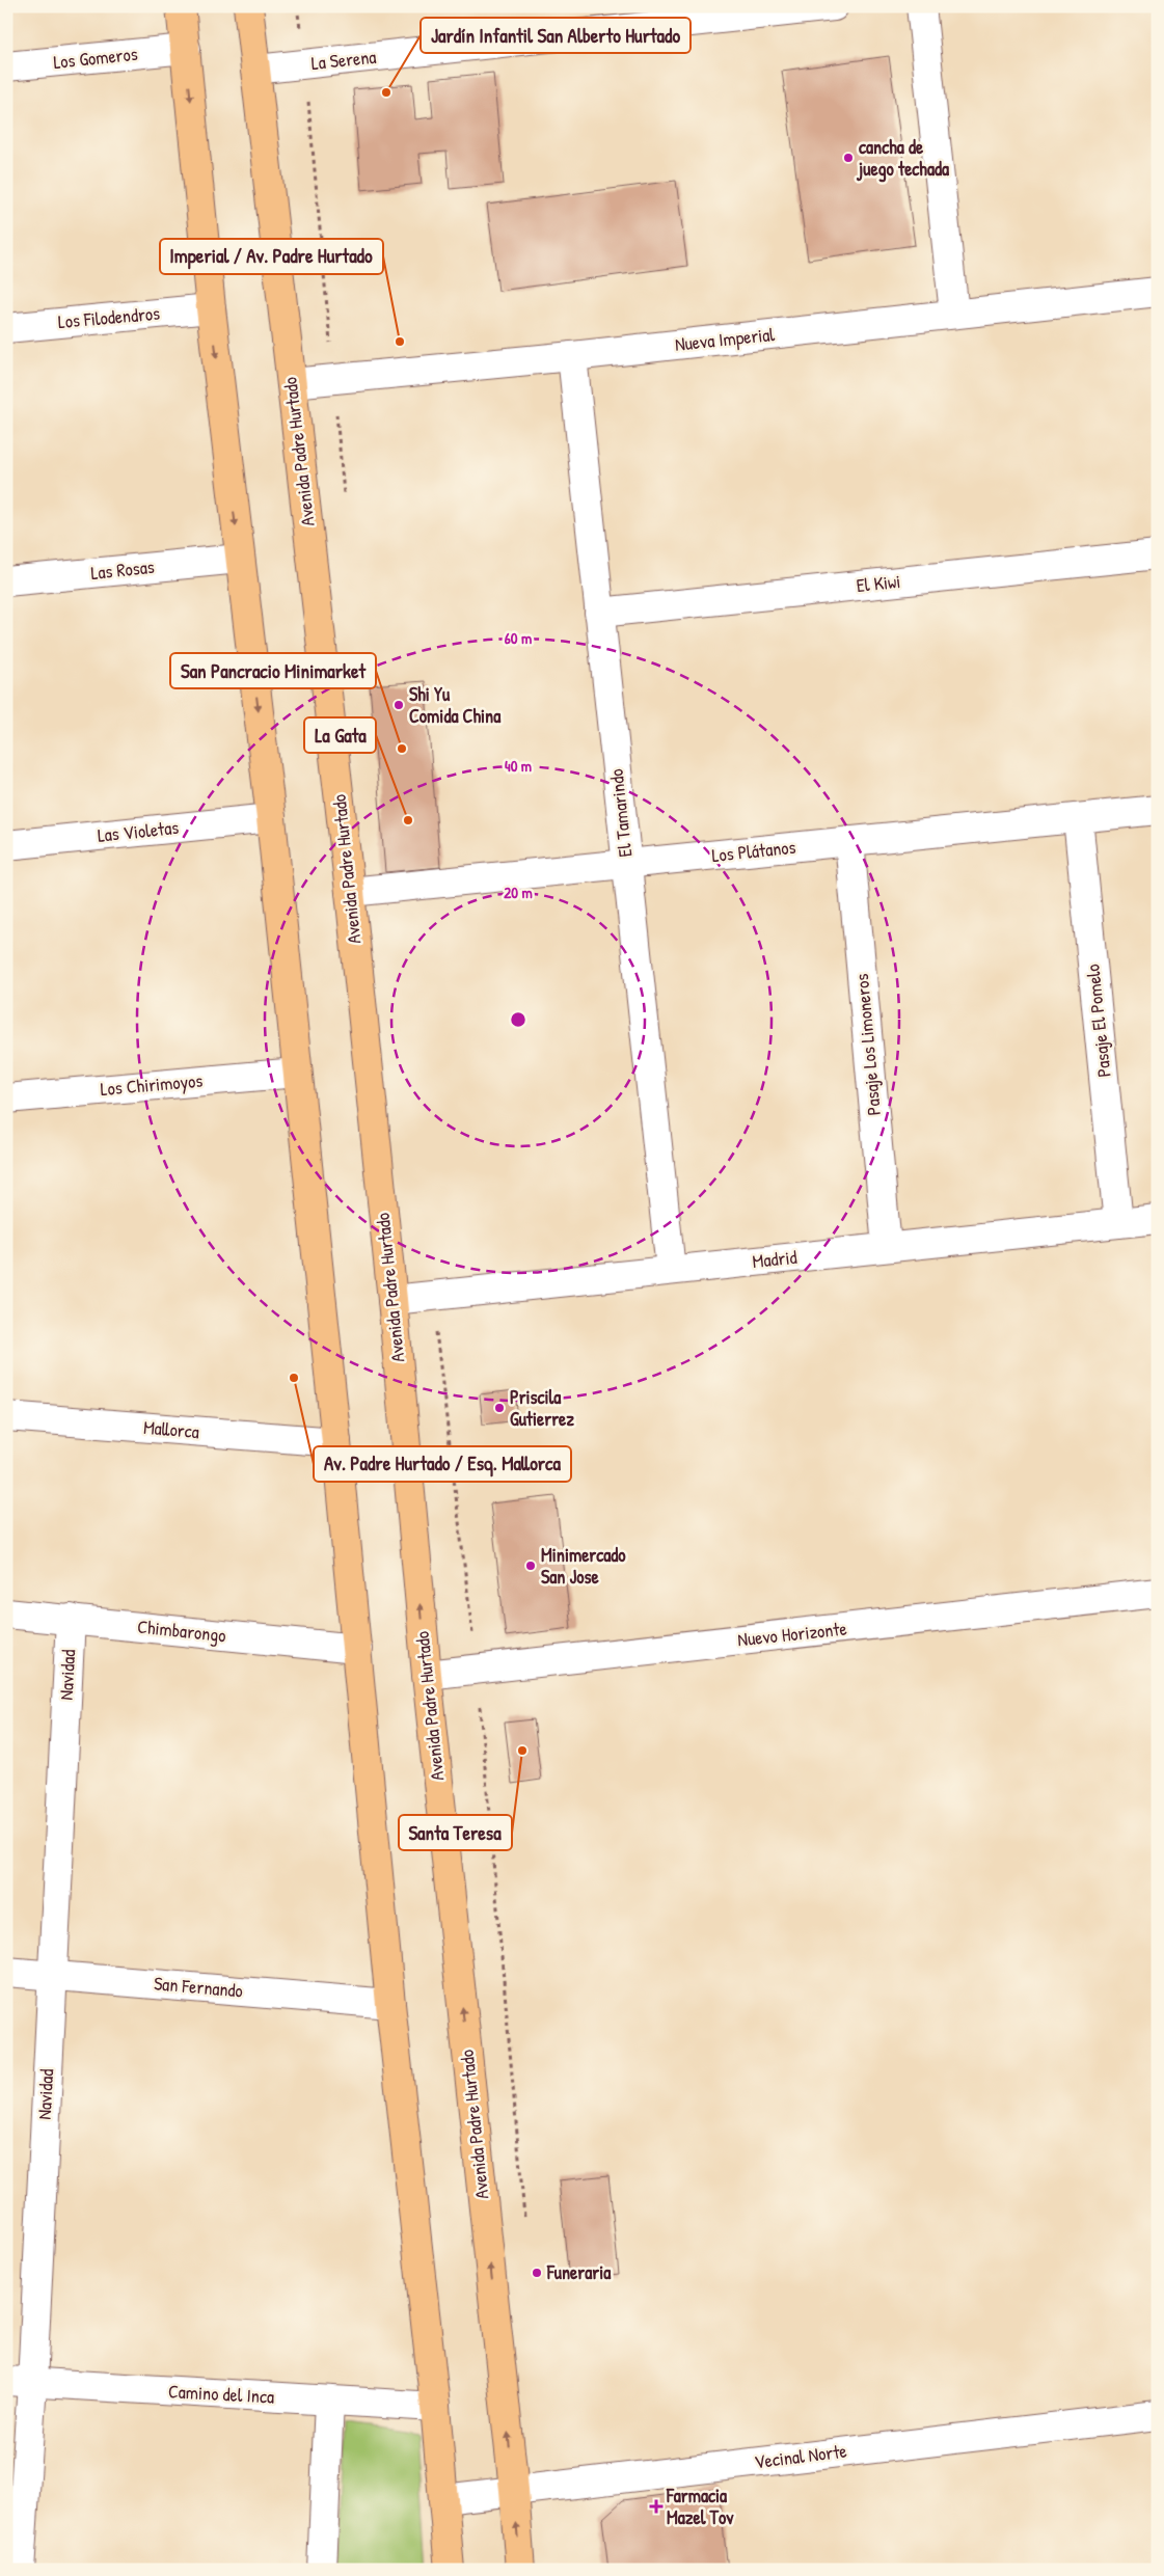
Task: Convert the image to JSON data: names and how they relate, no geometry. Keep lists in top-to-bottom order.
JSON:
{
  "streets": {
    "main road": ["Avenida Padre Hurtado"],
    "street": [
      "Los Gomeros",
      "La Serena",
      "Los Filodendros",
      "Nueva Imperial",
      "Las Rosas",
      "El Kiwi",
      "El Tamarindo",
      "Las Violetas",
      "Los Plátanos",
      "Pasaje El Pomelo",
      "Pasaje Los Limoneros",
      "Los Chirimoyos",
      "Madrid",
      "Mallorca",
      "Chimbarongo",
      "Nuevo Horizonte",
      "Navidad",
      "San Fernando",
      "Camino del Inca",
      "Vecinal Norte"
    ]
  },
  "crossings": [
    ["La Serena", "Avenida Padre Hurtado"],
    ["Nueva Imperial", "Avenida Padre Hurtado"],
    ["Nueva Imperial", "El Tamarindo"],
    ["Avenida Padre Hurtado", "Los Plátanos"],
    ["Avenida Padre Hurtado", "Madrid"],
    ["Avenida Padre Hurtado", "Nuevo Horizonte"],
    ["Avenida Padre Hurtado", "Vecinal Norte"],
    ["El Kiwi", "El Tamarindo"],
    ["El Tamarindo", "Los Plátanos"],
    ["El Tamarindo", "Madrid"],
    ["Los Plátanos", "Pasaje El Pomelo"],
    ["Los Plátanos", "Pasaje Los Limoneros"],
    ["Pasaje El Pomelo", "Madrid"],
    ["Pasaje Los Limoneros", "Madrid"],
    ["Chimbarongo", "Navidad"],
    ["Navidad", "San Fernando"],
    ["Navidad", "Camino del Inca"]
  ],
  "places": {
    "other": [
      "Jardín Infantil San Alberto Hurtado",
      "cancha de juego techada",
      "Imperial / Av. Padre Hurtado",
      "Shi Yu Comida China",
      "San Pancracio Minimarket",
      "La Gata",
      "Av. Padre Hurtado / Esq. Mallorca",
      "Priscila Gutierrez",
      "Minimercado San Jose",
      "Santa Teresa",
      "Funeraria"
    ],
    "health": ["Farmacia Mazel Tov"]
  },
  "rings": ["60 m", "40 m", "20 m"]
}
